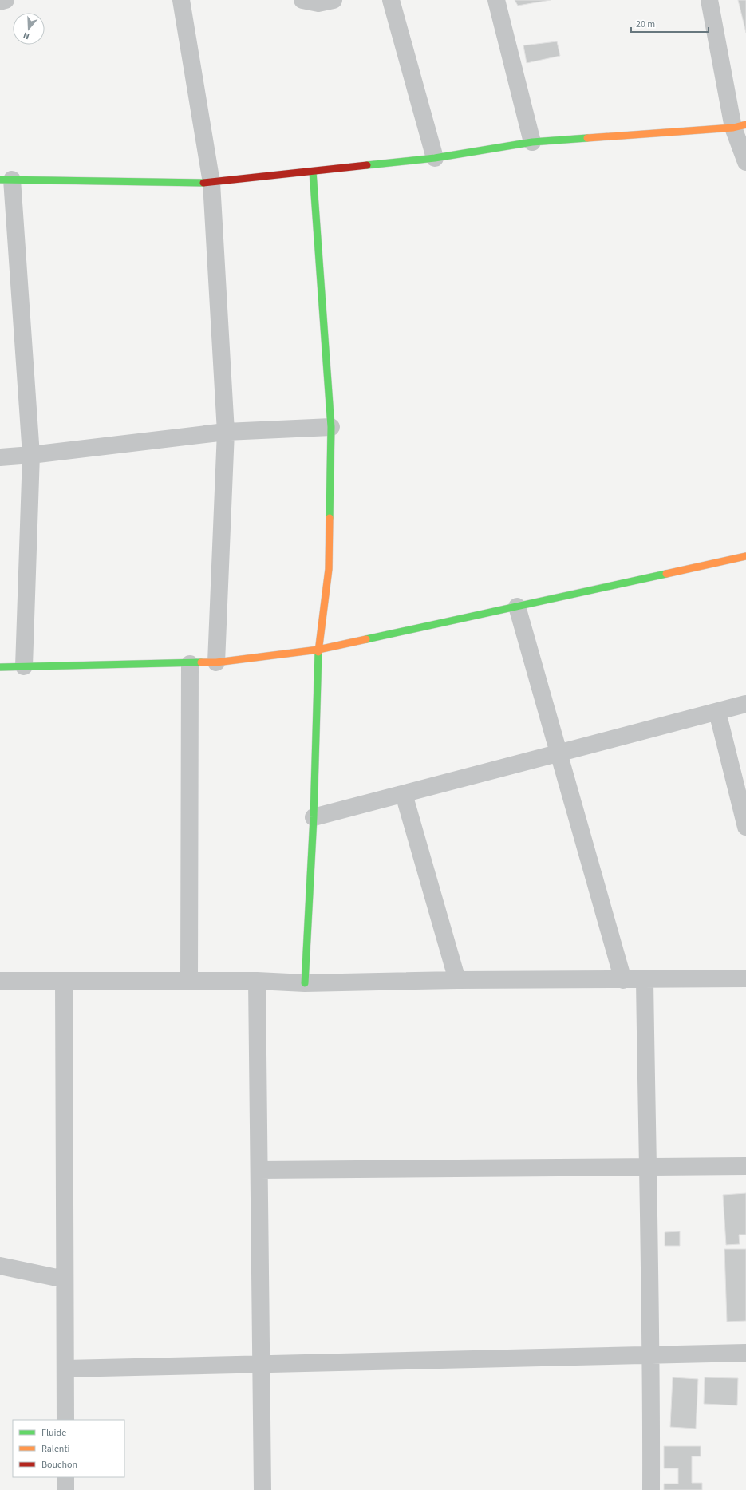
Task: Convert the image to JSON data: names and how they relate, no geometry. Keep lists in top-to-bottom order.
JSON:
{
  "legend": ["Fluide", "Ralenti", "Bouchon"],
  "scale_bar": "20 m",
  "north": "bottom"
}
